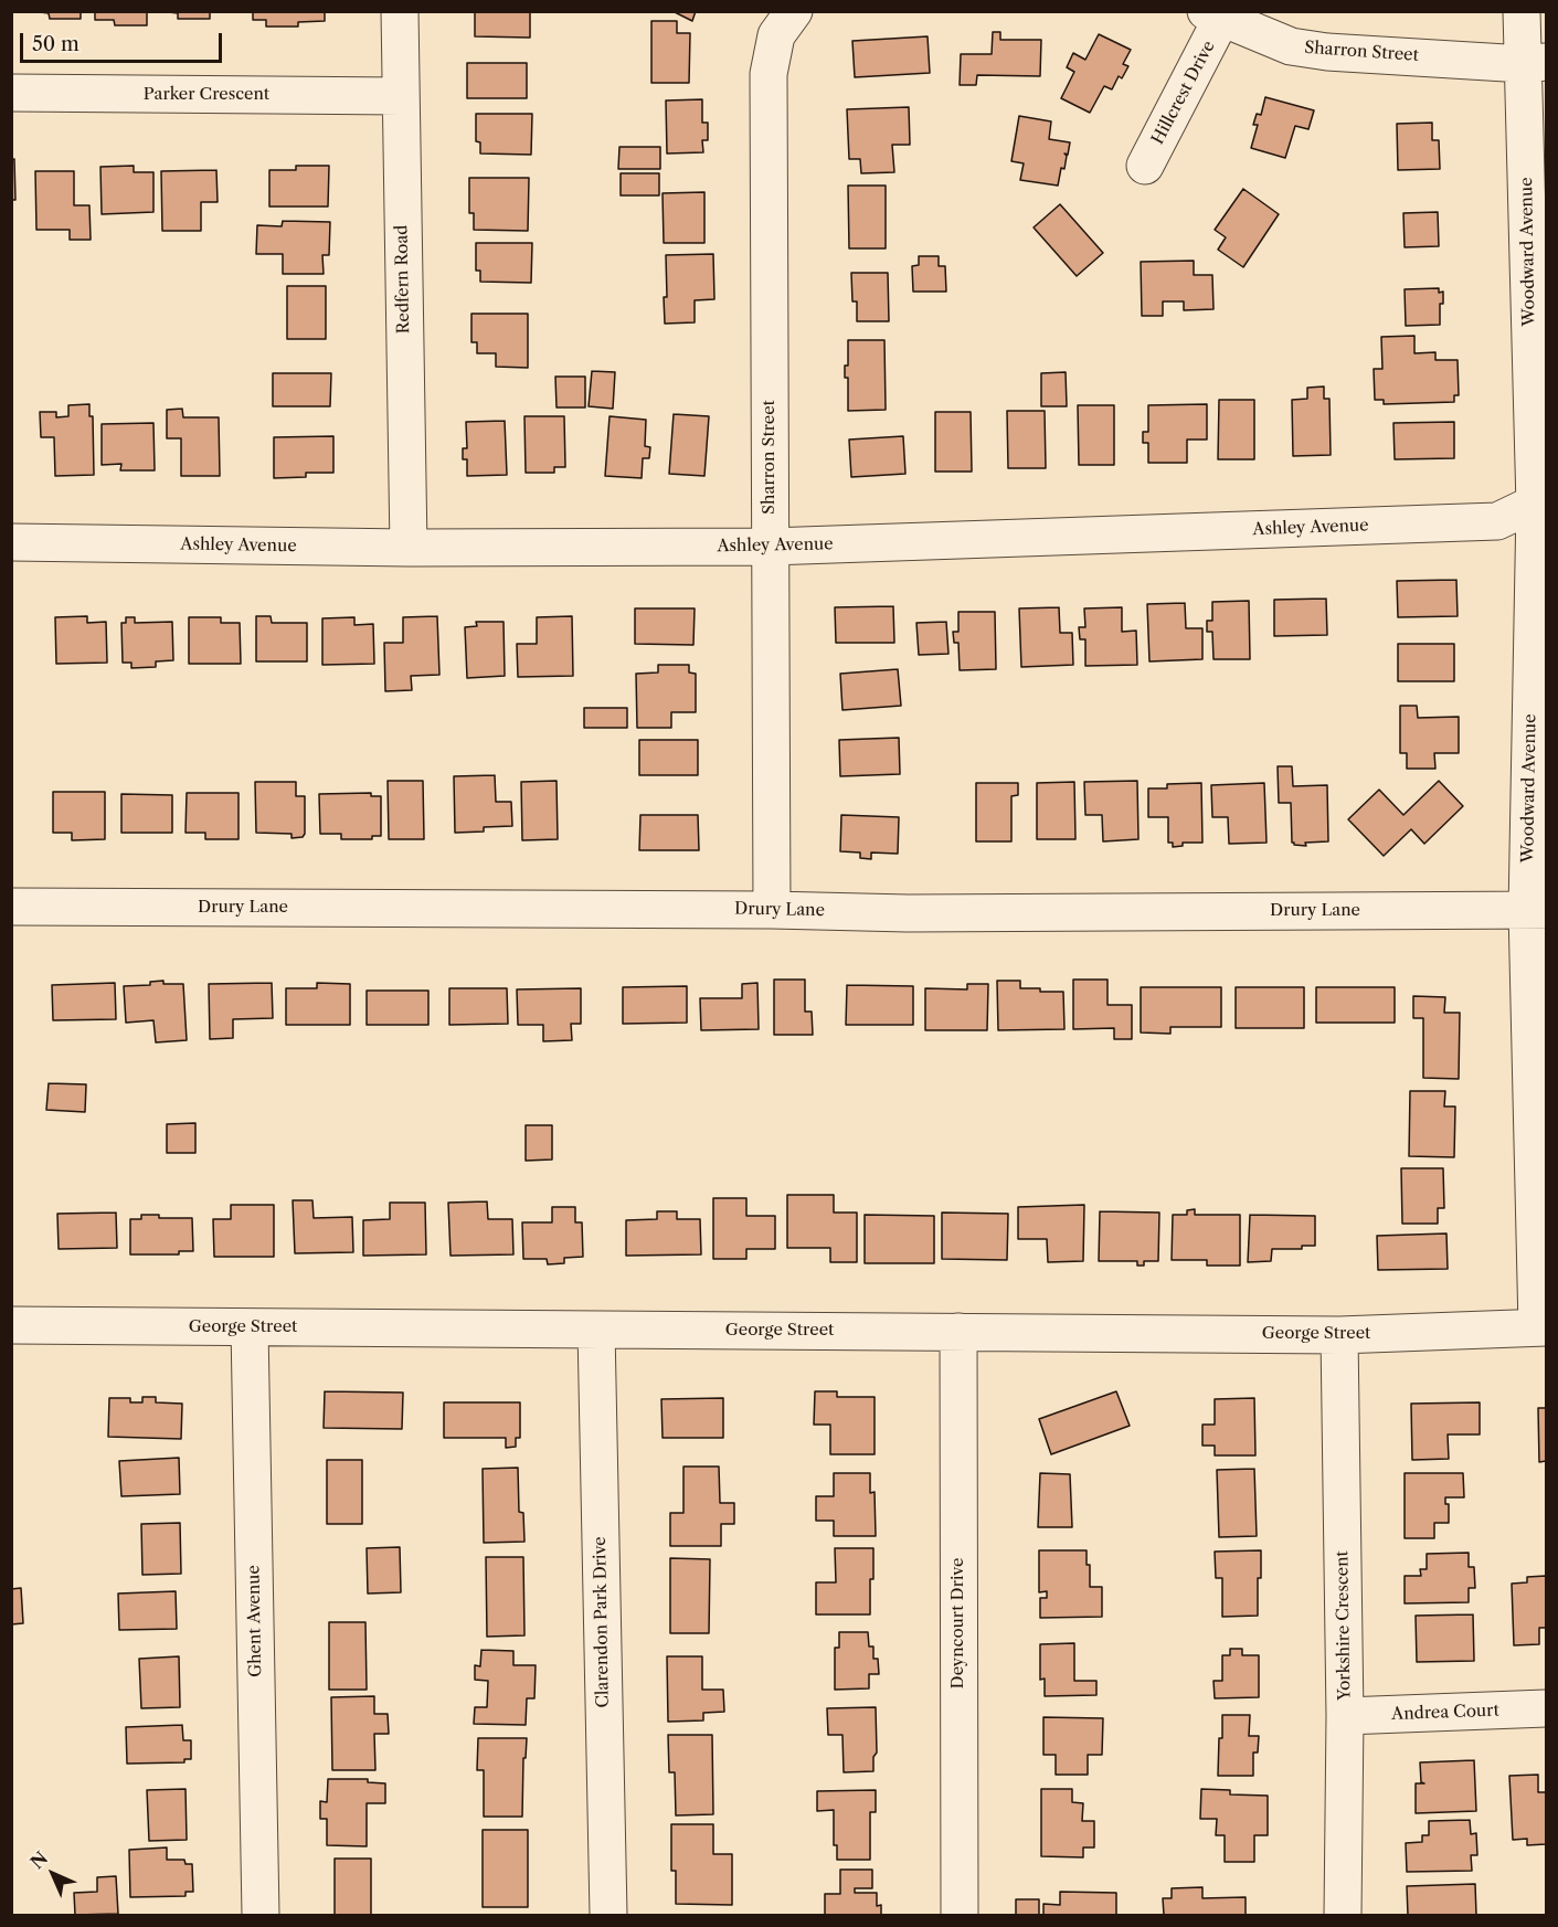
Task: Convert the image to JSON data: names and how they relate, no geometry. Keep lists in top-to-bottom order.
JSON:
{
  "streets": {
    "street": [
      "Sharron Street",
      "Hillcrest Drive",
      "Parker Crescent",
      "Woodward Avenue",
      "Redfern Road",
      "Ashley Avenue",
      "Drury Lane",
      "George Street",
      "Ghent Avenue",
      "Clarendon Park Drive",
      "Deyncourt Drive",
      "Yorkshire Crescent",
      "Andrea Court"
    ]
  },
  "crossings": [
    ["Sharron Street", "Hillcrest Drive"],
    ["Sharron Street", "Woodward Avenue"],
    ["Sharron Street", "Ashley Avenue"],
    ["Sharron Street", "Drury Lane"],
    ["Parker Crescent", "Redfern Road"],
    ["Woodward Avenue", "Ashley Avenue"],
    ["Woodward Avenue", "Drury Lane"],
    ["Woodward Avenue", "George Street"],
    ["Redfern Road", "Ashley Avenue"],
    ["George Street", "Ghent Avenue"],
    ["George Street", "Clarendon Park Drive"],
    ["George Street", "Deyncourt Drive"],
    ["George Street", "Yorkshire Crescent"],
    ["Yorkshire Crescent", "Andrea Court"]
  ],
  "scale_bar": "50 m",
  "north": "top left"
}
